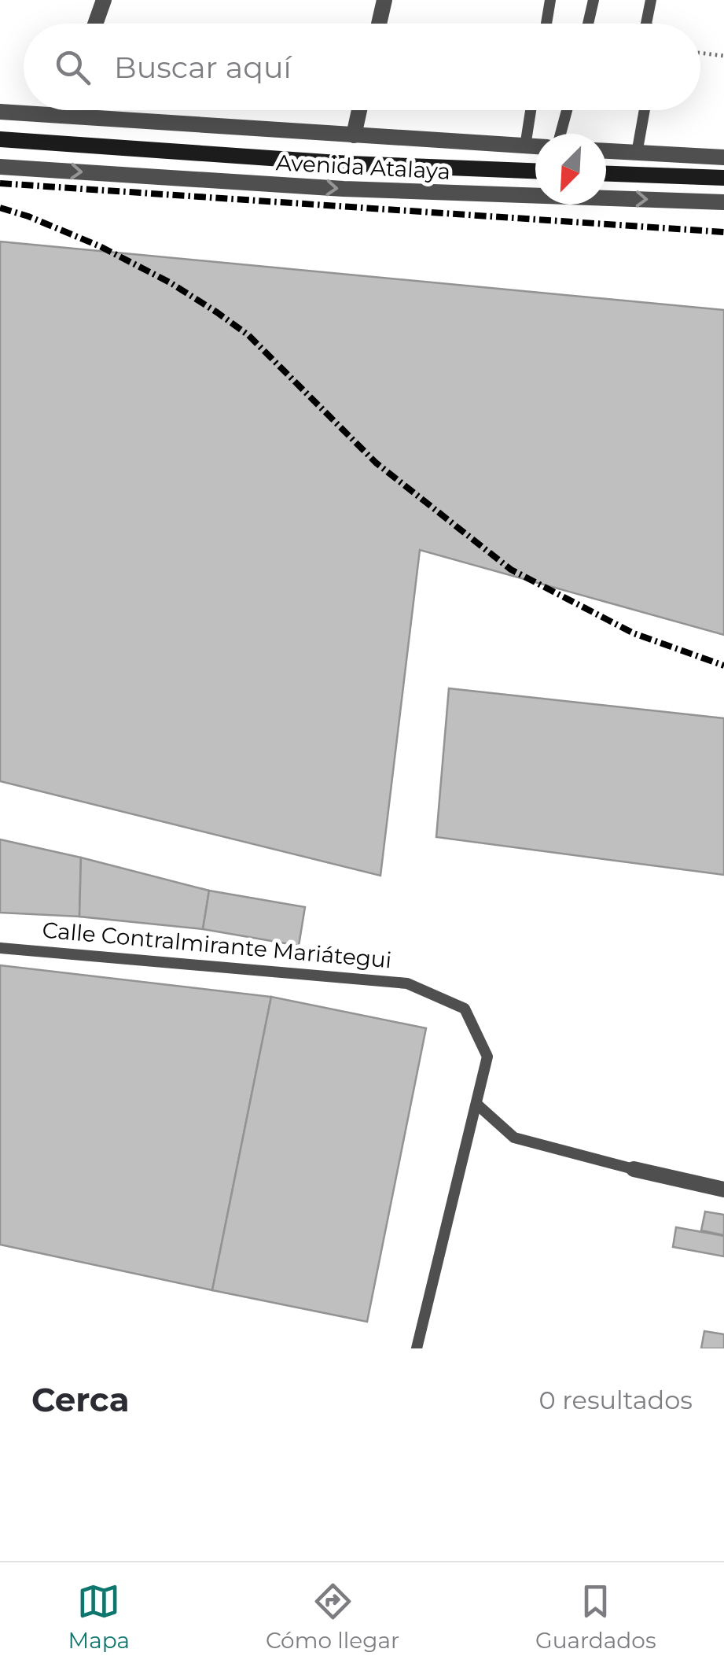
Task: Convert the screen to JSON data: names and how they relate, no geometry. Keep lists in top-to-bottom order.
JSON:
{
  "streets": {
    "main road": ["Avenida Atalaya"],
    "lane": ["Calle Contralmirante Mariátegui"]
  },
  "north": "bottom left",
  "page": {
    "search": "Buscar aquí",
    "heading": ["Cerca", "0 resultados"],
    "nav": ["Mapa", "Cómo llegar", "Guardados"]
  }
}
